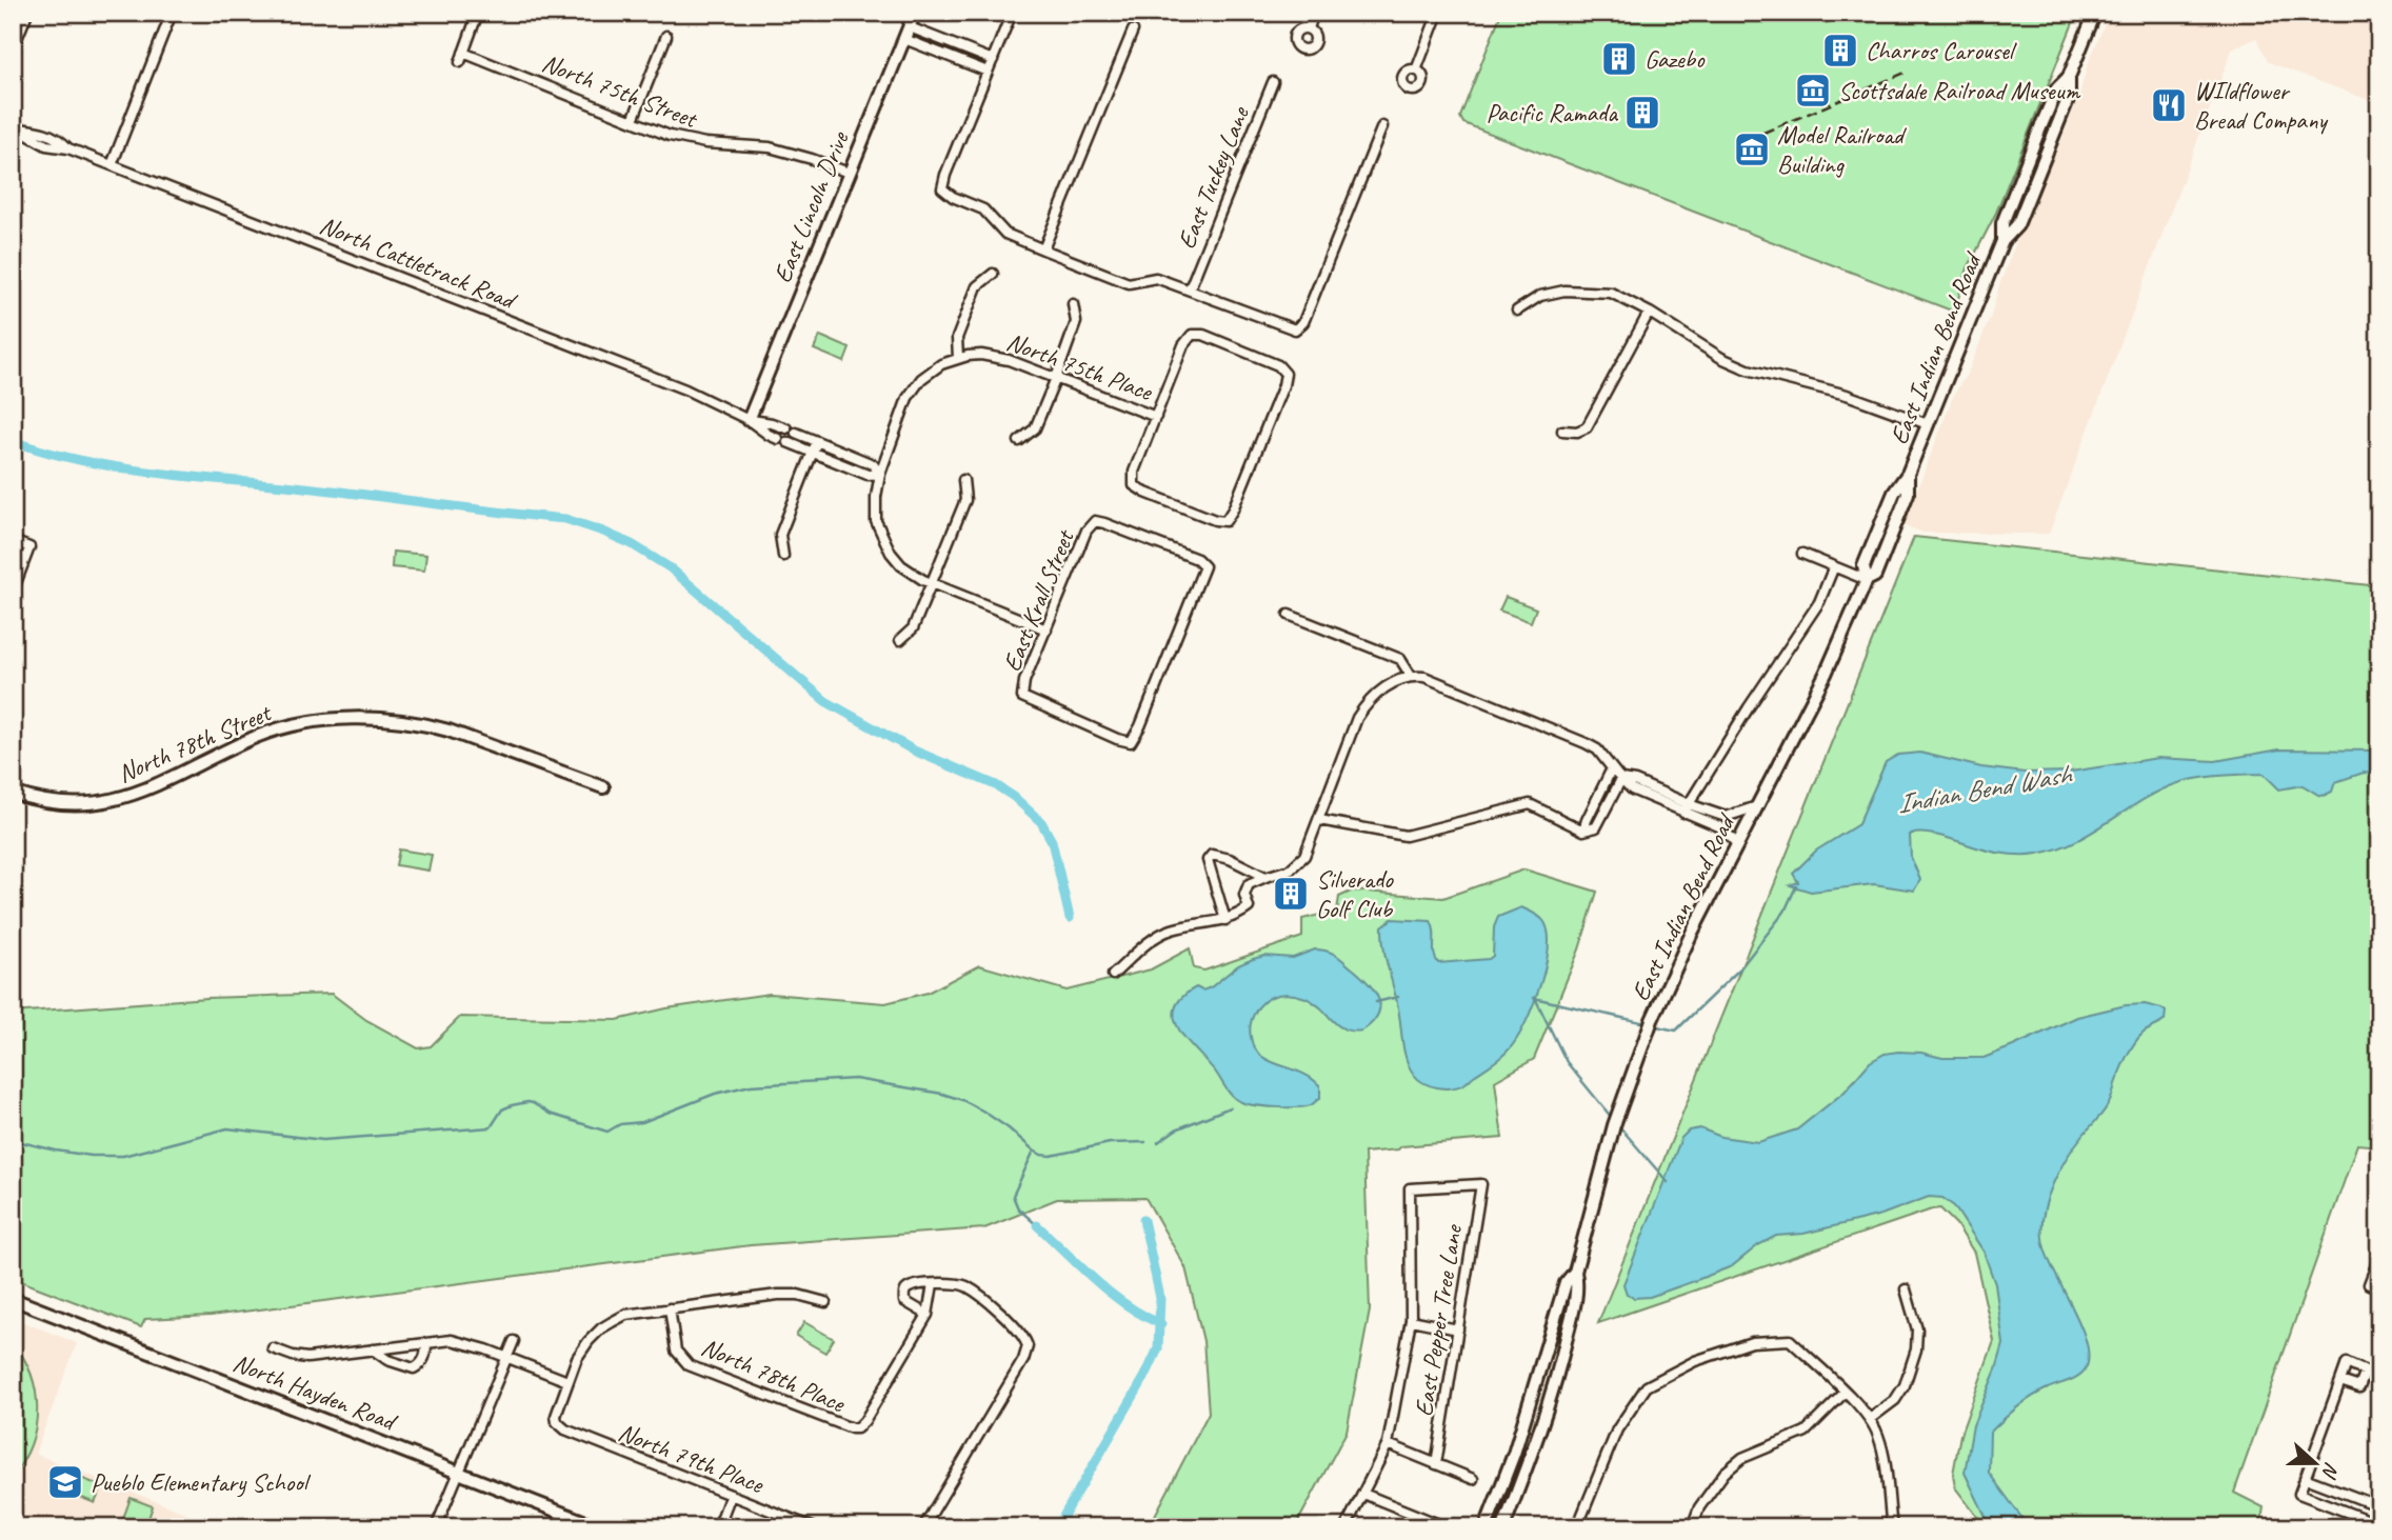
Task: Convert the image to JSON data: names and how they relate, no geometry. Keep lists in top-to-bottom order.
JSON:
{
  "streets": {
    "main road": [
      "East Lincoln Drive",
      "East Indian Bend Road",
      "North 78th Street",
      "North Hayden Road"
    ],
    "street": [
      "North 75th Street",
      "East Tuckey Lane",
      "North Cattletrack Road",
      "North 75th Place",
      "East Krall Street",
      "East Pepper Tree Lane",
      "North 78th Place",
      "North 79th Place"
    ]
  },
  "crossings": [
    ["North 75th Street", "East Lincoln Drive"],
    ["East Lincoln Drive", "North Cattletrack Road"],
    ["North Cattletrack Road", "North 75th Place"],
    ["North 75th Place", "East Krall Street"]
  ],
  "water": ["Indian Bend Wash"],
  "places": {
    "building": [
      "Charros Carousel",
      "Gazebo",
      "Pacific Ramada",
      "Silverado Golf Club"
    ],
    "museum": ["Scottsdale Railroad Museum", "Model Railroad Building"],
    "restaurant": ["WIldflower Bread Company"],
    "school or university": ["Pueblo Elementary School"]
  },
  "north": "right"
}
